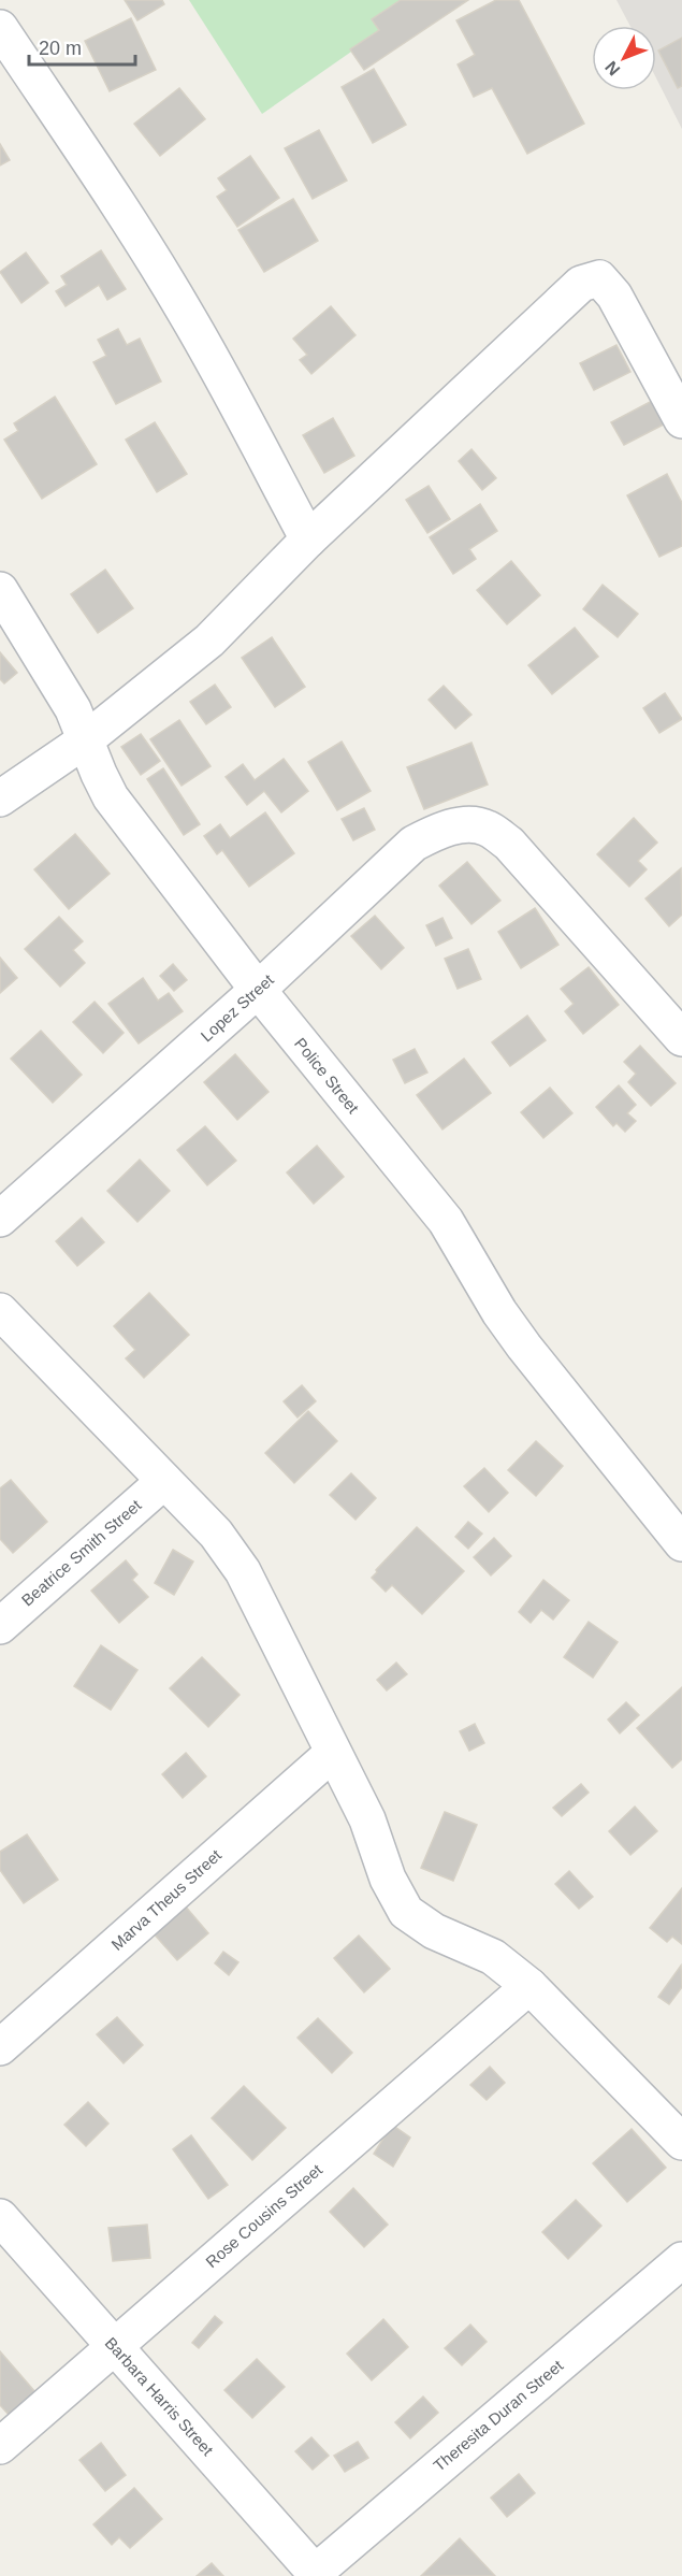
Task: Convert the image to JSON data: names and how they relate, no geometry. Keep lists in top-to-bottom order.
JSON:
{
  "streets": {
    "street": [
      "Lopez Street",
      "Police Street",
      "Beatrice Smith Street",
      "Marva Theus Street",
      "Rose Cousins Street",
      "Barbara Harris Street",
      "Theresita Duran Street"
    ]
  },
  "crossings": [
    ["Lopez Street", "Police Street"],
    ["Rose Cousins Street", "Barbara Harris Street"],
    ["Barbara Harris Street", "Theresita Duran Street"]
  ],
  "scale_bar": "20 m",
  "north": "bottom left"
}
